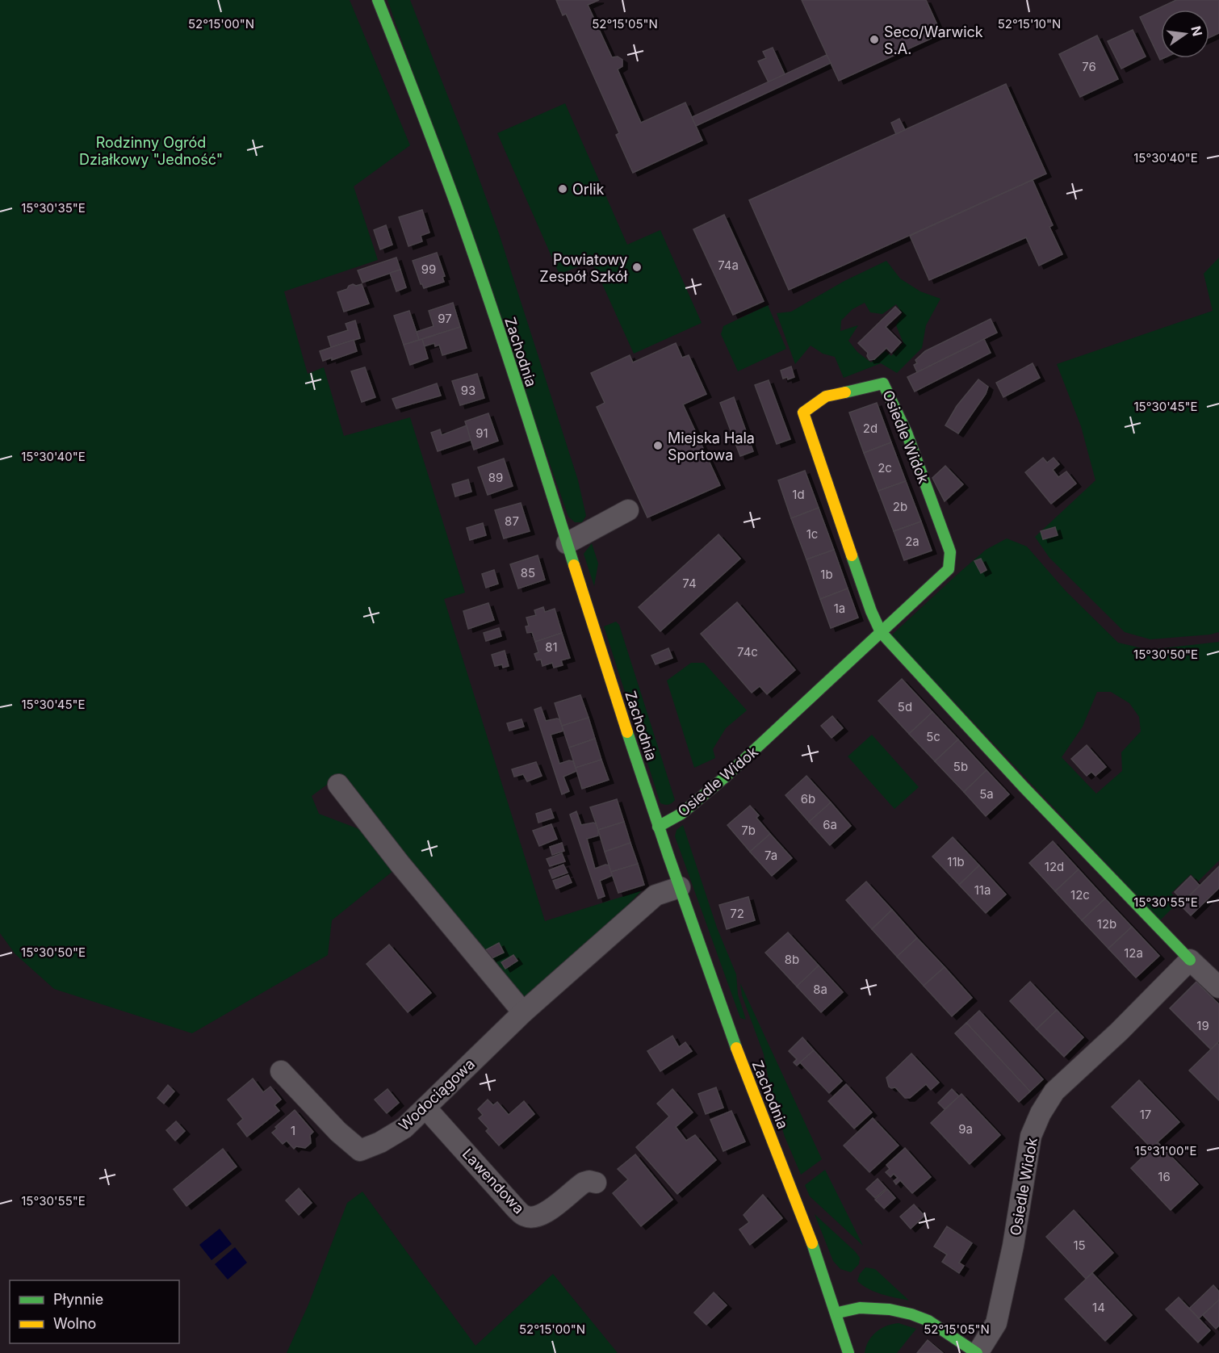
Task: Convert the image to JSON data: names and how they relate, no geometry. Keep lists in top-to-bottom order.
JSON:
{
  "streets": {
    "street": [
      "Zachodnia",
      "Osiedle Widok",
      "Wodociągowa",
      "Lawendowa"
    ]
  },
  "crossings": [
    ["Zachodnia", "Osiedle Widok"],
    ["Zachodnia", "Wodociągowa"],
    ["Wodociągowa", "Lawendowa"]
  ],
  "parks": ["Rodzinny Ogród Działkowy \"Jedność\""],
  "places": [
    "Seco/Warwick S.A.",
    "Orlik",
    "Powiatowy Zespół Szkół",
    "Miejska Hala Sportowa"
  ],
  "house_numbers": [
    "76",
    "74a",
    "99",
    "97",
    "93",
    "2d",
    "91",
    "2c",
    "89",
    "1d",
    "2b",
    "87",
    "1c",
    "2a",
    "85",
    "1b",
    "74",
    "1a",
    "81",
    "74c",
    "5d",
    "5c",
    "5b",
    "5a",
    "6b",
    "6a",
    "7b",
    "7a",
    "11b",
    "12d",
    "11a",
    "12c",
    "72",
    "12b",
    "12a",
    "8b",
    "8a",
    "19",
    "17",
    "9a",
    "1",
    "16",
    "15",
    "14"
  ],
  "legend": ["Płynnie", "Wolno"],
  "north": "right",
  "coordinates": [
    "52°15'00\"N",
    "52°15'05\"N",
    "52°15'10\"N",
    "15°30'40\"E",
    "15°30'35\"E",
    "15°30'45\"E",
    "15°30'50\"E",
    "15°30'55\"E",
    "15°31'00\"E"
  ]
}
